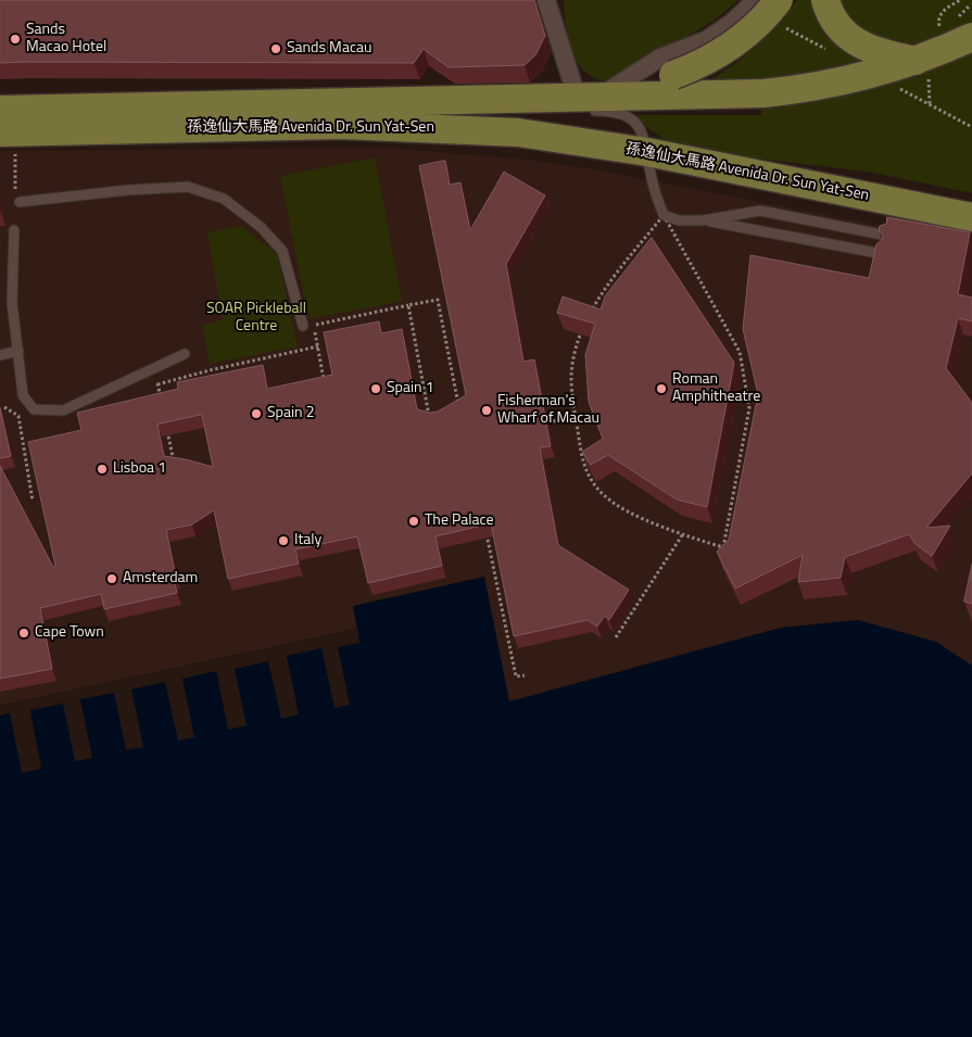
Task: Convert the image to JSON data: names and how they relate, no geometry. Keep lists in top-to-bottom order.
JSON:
{
  "streets": {
    "main road": ["孫逸仙大馬路 Avenida Dr. Sun Yat-Sen"]
  },
  "parks": ["SOAR Pickleball Centre"],
  "places": [
    "Sands Macao Hotel",
    "Sands Macau",
    "Spain 1",
    "Roman Amphitheatre",
    "Fisherman's Wharf of Macau",
    "Spain 2",
    "Lisboa 1",
    "The Palace",
    "Italy",
    "Amsterdam",
    "Cape Town"
  ]
}
